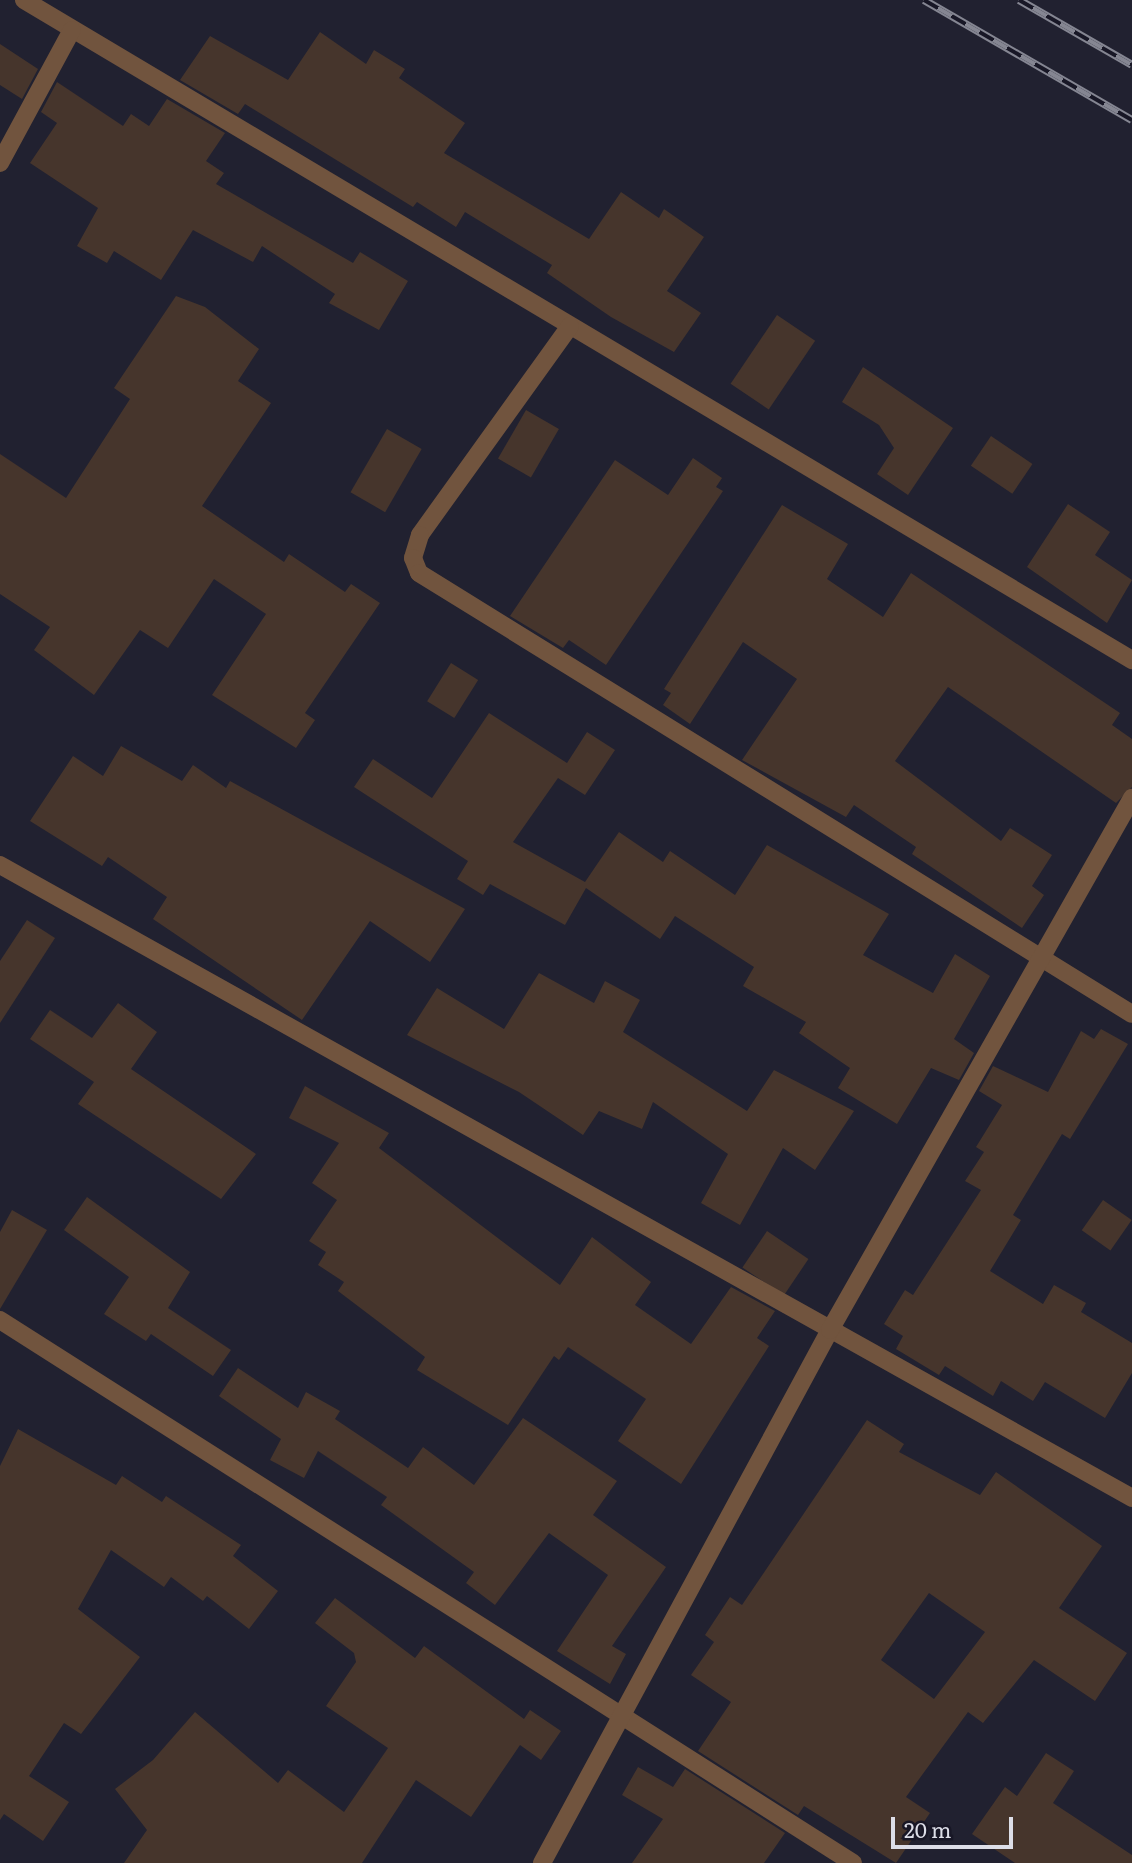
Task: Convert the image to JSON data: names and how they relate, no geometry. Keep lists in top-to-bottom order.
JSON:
{
  "scale_bar": "20 m"
}
